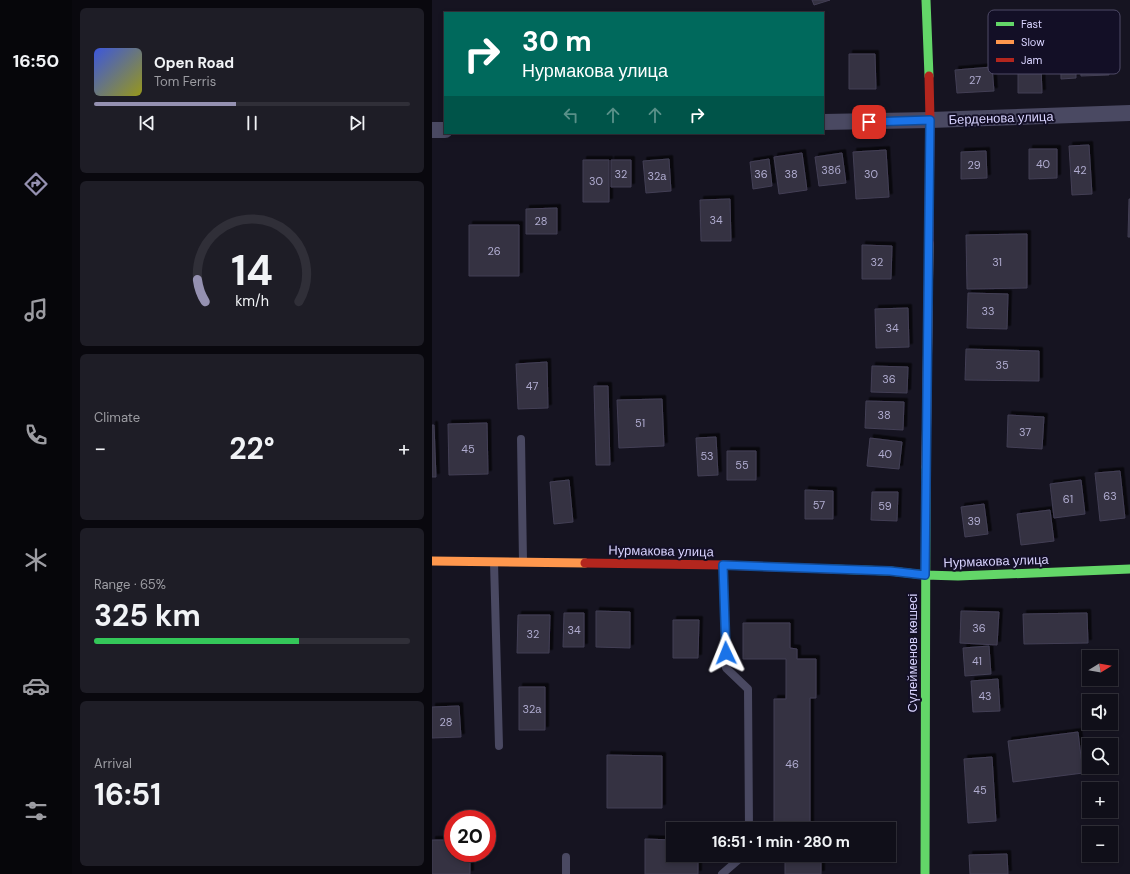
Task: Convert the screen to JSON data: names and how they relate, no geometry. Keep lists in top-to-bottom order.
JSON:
{
  "streets": {
    "main road": ["Нурмакова улица", "Сүлейменов көшесі"],
    "street": ["Берденова улица"]
  },
  "crossings": [
    ["Берденова улица", "Сүлейменов көшесі"],
    ["Нурмакова улица", "Сүлейменов көшесі"]
  ],
  "house_numbers": [
    "27",
    "40",
    "29",
    "38б",
    "42",
    "32",
    "36",
    "38",
    "30",
    "32а",
    "30",
    "34",
    "28",
    "26",
    "32",
    "31",
    "33",
    "34",
    "35",
    "36",
    "47",
    "38",
    "51",
    "37",
    "45",
    "40",
    "53",
    "55",
    "63",
    "61",
    "57",
    "59",
    "39",
    "36",
    "34",
    "32",
    "41",
    "43",
    "32а",
    "28",
    "46",
    "45"
  ],
  "legend": ["Fast", "Slow", "Jam"],
  "north": "right",
  "page": {
    "tabs": "16:50",
    "turn": ["30 m", "Нурмакова улица"],
    "song": ["Open Road", "Tom Ferris"],
    "tile": [
      "Climate",
      ["Range · 65%", "325 km"],
      ["Arrival", "16:51"]
    ],
    "heat": ["−", "22°", "+"],
    "map_buttons": ["+", "−"],
    "limit": "20",
    "trip": "16:51 · 1 min · 280 m",
    "gauge": ["14", "km/h"]
  }
}
